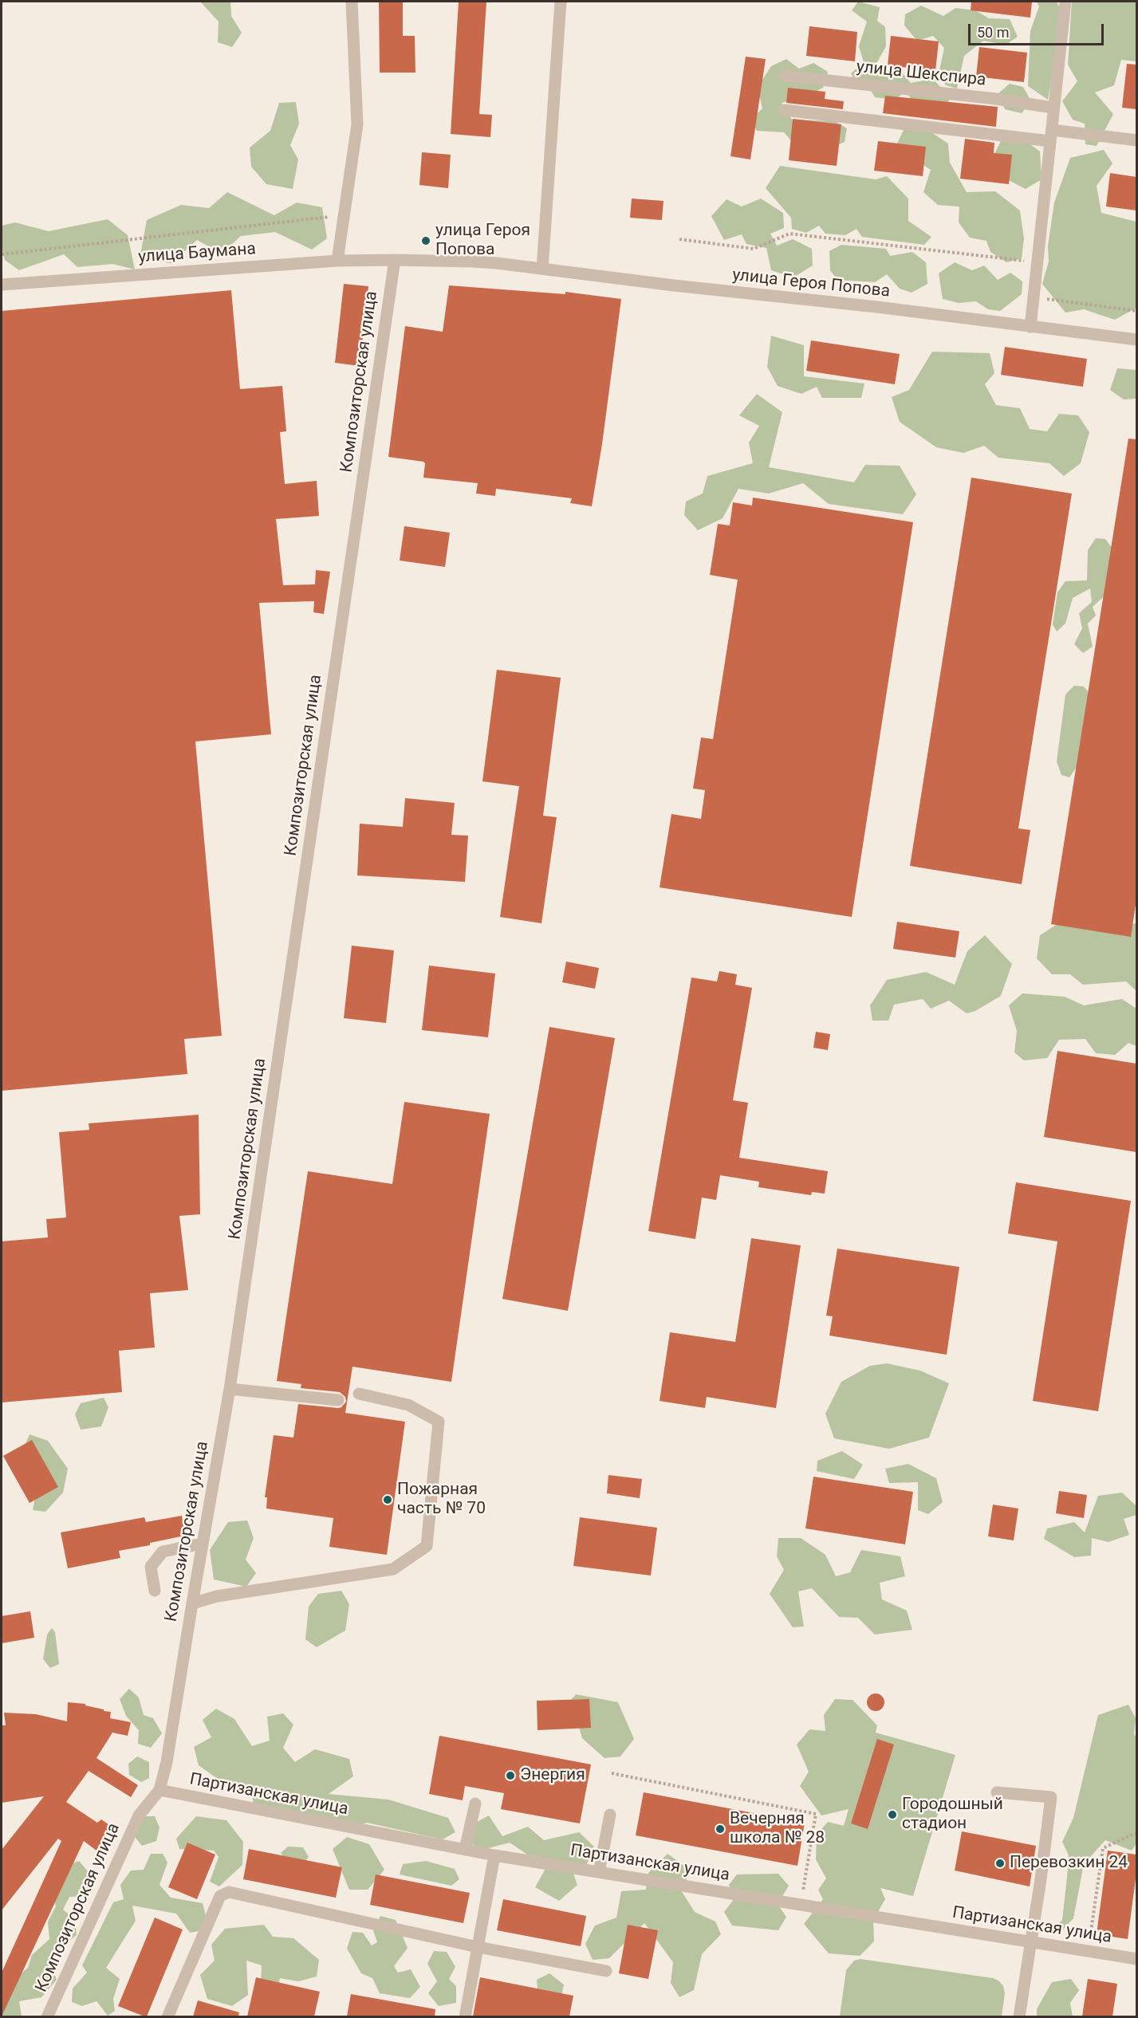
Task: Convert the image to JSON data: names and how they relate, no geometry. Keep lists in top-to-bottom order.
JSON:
{
  "streets": {
    "street": [
      "улица Шекспира",
      "улица Баумана",
      "улица Героя Попова",
      "Композиторская улица",
      "Партизанская улица"
    ]
  },
  "crossings": [
    ["улица Баумана", "улица Героя Попова"],
    ["улица Баумана", "Композиторская улица"],
    ["улица Героя Попова", "Композиторская улица"],
    ["Композиторская улица", "Партизанская улица"]
  ],
  "places": [
    "улица Героя Попова",
    "Пожарная часть № 70",
    "Энергия",
    "Городошный стадион",
    "Вечерняя школа № 28",
    "Перевозкин 24"
  ],
  "scale_bar": "50 m"
}
